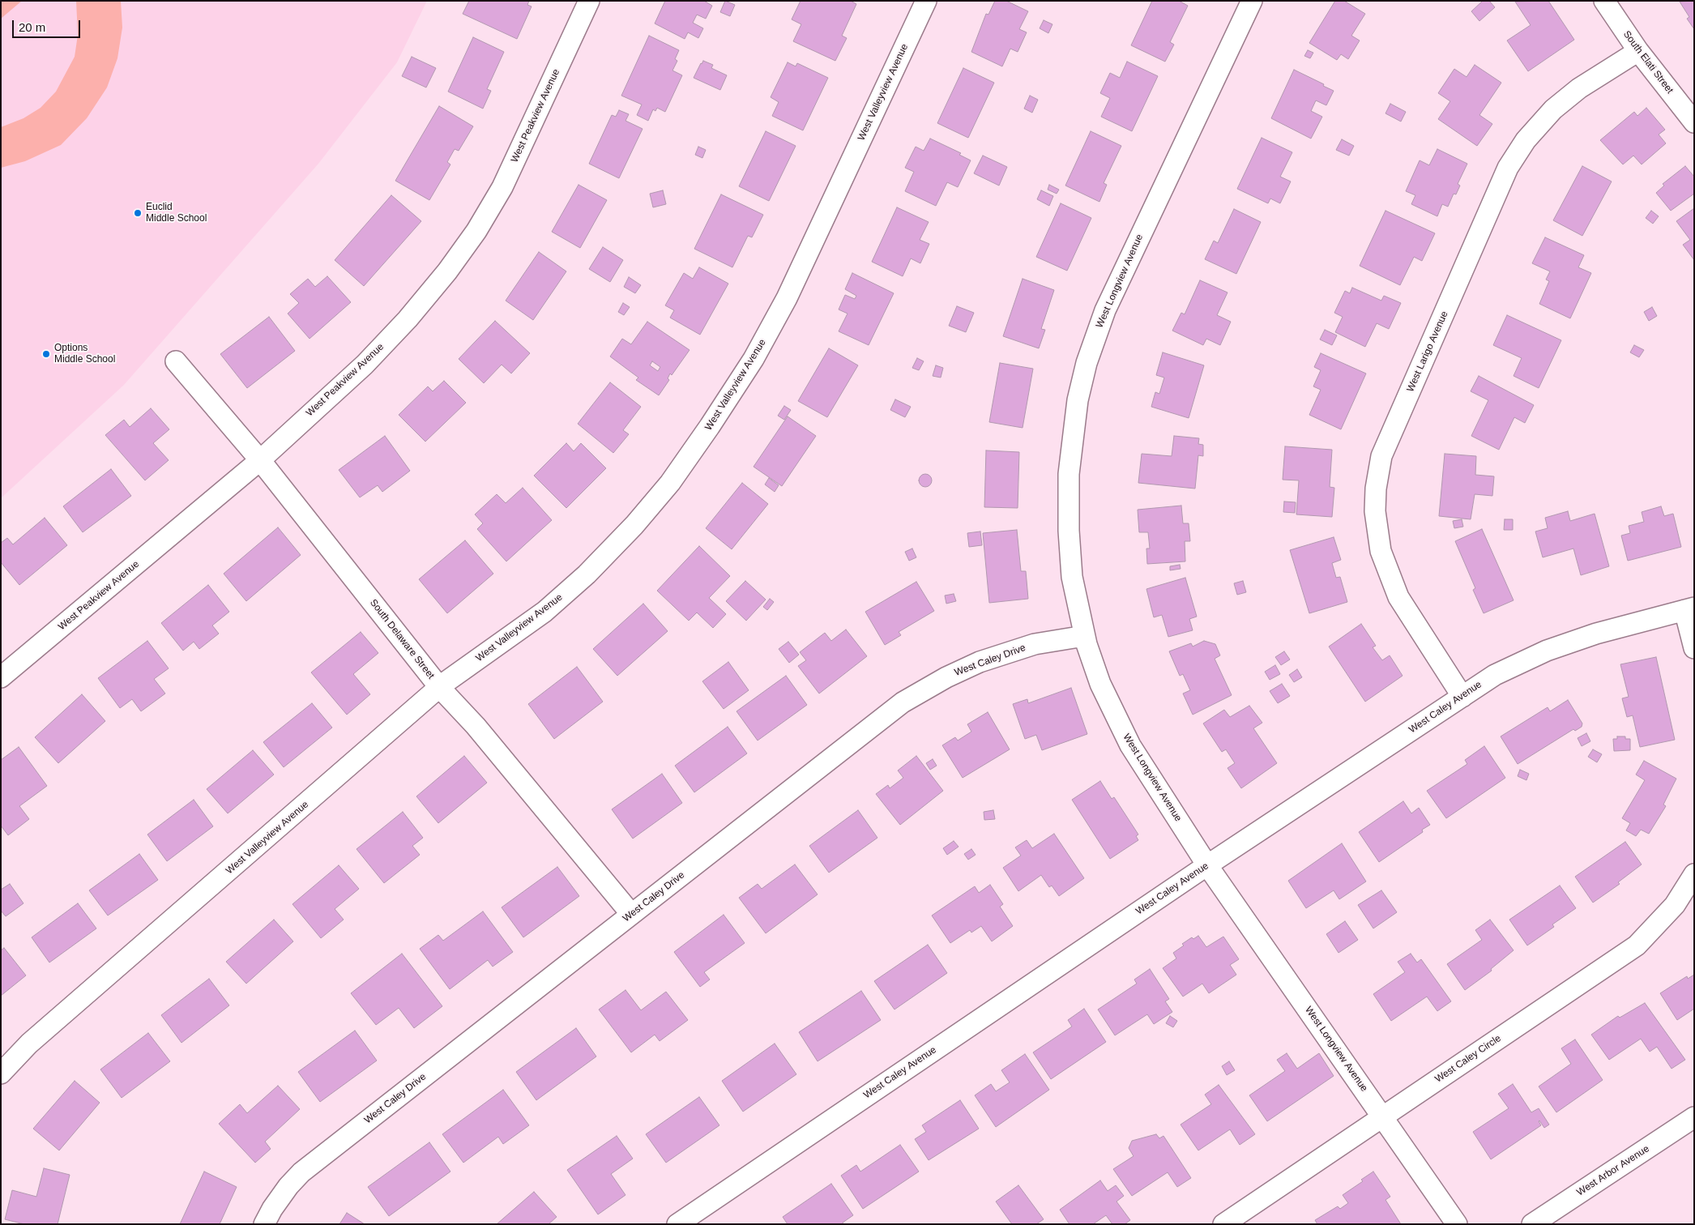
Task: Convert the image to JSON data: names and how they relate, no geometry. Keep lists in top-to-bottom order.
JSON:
{
  "streets": {
    "street": [
      "South Elati Street",
      "West Valleyview Avenue",
      "West Peakview Avenue",
      "West Longview Avenue",
      "West Larigo Avenue",
      "South Delaware Street",
      "West Caley Drive",
      "West Caley Avenue",
      "West Caley Circle",
      "West Arbor Avenue"
    ]
  },
  "crossings": [
    ["South Elati Street", "West Larigo Avenue"],
    ["West Valleyview Avenue", "South Delaware Street"],
    ["West Peakview Avenue", "South Delaware Street"],
    ["West Longview Avenue", "West Caley Drive"],
    ["West Longview Avenue", "West Caley Avenue"],
    ["West Longview Avenue", "West Caley Circle"],
    ["West Larigo Avenue", "West Caley Avenue"],
    ["South Delaware Street", "West Caley Drive"]
  ],
  "places": ["Euclid Middle School", "Options Middle School"],
  "scale_bar": "20 m"
}
